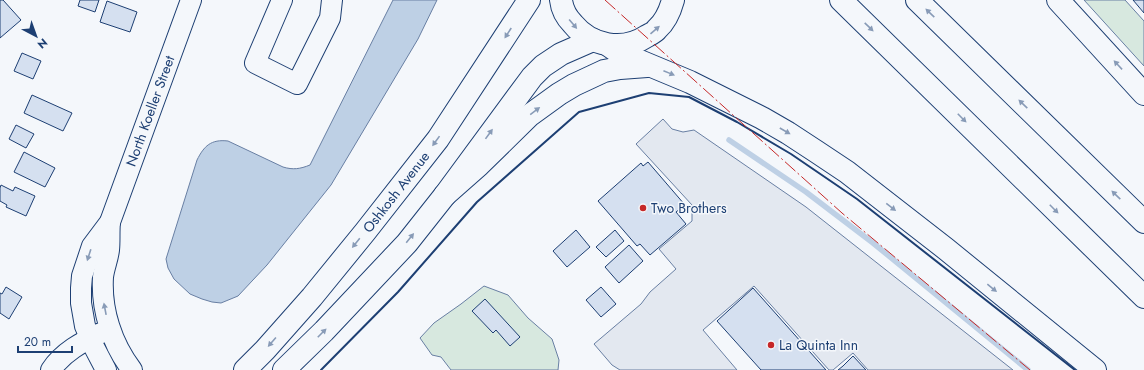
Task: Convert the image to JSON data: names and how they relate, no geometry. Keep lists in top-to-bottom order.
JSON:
{
  "streets": {
    "main road": ["Oshkosh Avenue"],
    "street": ["North Koeller Street"]
  },
  "places": ["Two Brothers", "La Quinta Inn"],
  "scale_bar": "20 m",
  "north": "bottom right"
}
